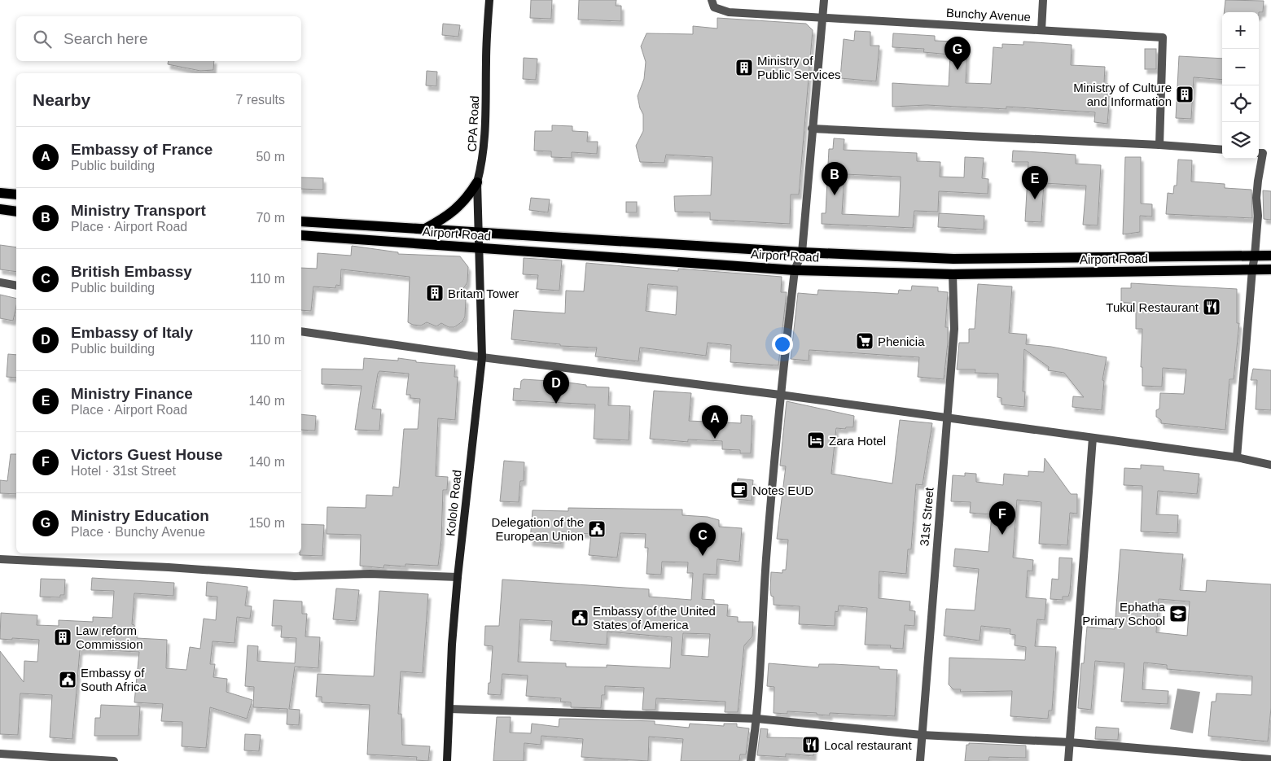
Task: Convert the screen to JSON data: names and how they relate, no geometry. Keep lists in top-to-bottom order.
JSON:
{
  "streets": {
    "main road": ["Airport Road"],
    "street": [
      "Bunchy Avenue",
      "CPA Road",
      "Kololo Road",
      "31st Street"
    ]
  },
  "crossings": [
    ["CPA Road", "Airport Road"],
    ["CPA Road", "Kololo Road"],
    ["Airport Road", "Kololo Road"],
    ["Airport Road", "31st Street"]
  ],
  "places": {
    "building": [
      "Ministry of Public Services",
      "Ministry of Culture and Information",
      "Britam Tower",
      "Law reform Commission"
    ],
    "restaurant": ["Tukul Restaurant", "Local restaurant"],
    "supermarket": ["Phenicia"],
    "hotel": ["Zara Hotel"],
    "cafe": ["Notes EUD"],
    "public building": ["Delegation of the European Union", "Embassy of the United States of America", "Embassy of South Africa"],
    "school or university": ["Ephatha Primary School"]
  },
  "page": {
    "map_buttons": ["+", "−"],
    "search": "Search here",
    "pins": [
      "G",
      "B",
      "E",
      "D",
      "A",
      "F",
      "C"
    ],
    "heading": ["Nearby", "7 results"],
    "list": [
      {
        "mark": "A",
        "name": "Embassy of France",
        "note": "Public building",
        "value": "50 m"
      },
      {
        "mark": "B",
        "name": "Ministry Transport",
        "note": "Place · Airport Road",
        "value": "70 m"
      },
      {
        "mark": "C",
        "name": "British Embassy",
        "note": "Public building",
        "value": "110 m"
      },
      {
        "mark": "D",
        "name": "Embassy of Italy",
        "note": "Public building",
        "value": "110 m"
      },
      {
        "mark": "E",
        "name": "Ministry Finance",
        "note": "Place · Airport Road",
        "value": "140 m"
      },
      {
        "mark": "F",
        "name": "Victors Guest House",
        "note": "Hotel · 31st Street",
        "value": "140 m"
      },
      {
        "mark": "G",
        "name": "Ministry Education",
        "note": "Place · Bunchy Avenue",
        "value": "150 m"
      }
    ]
  }
}
